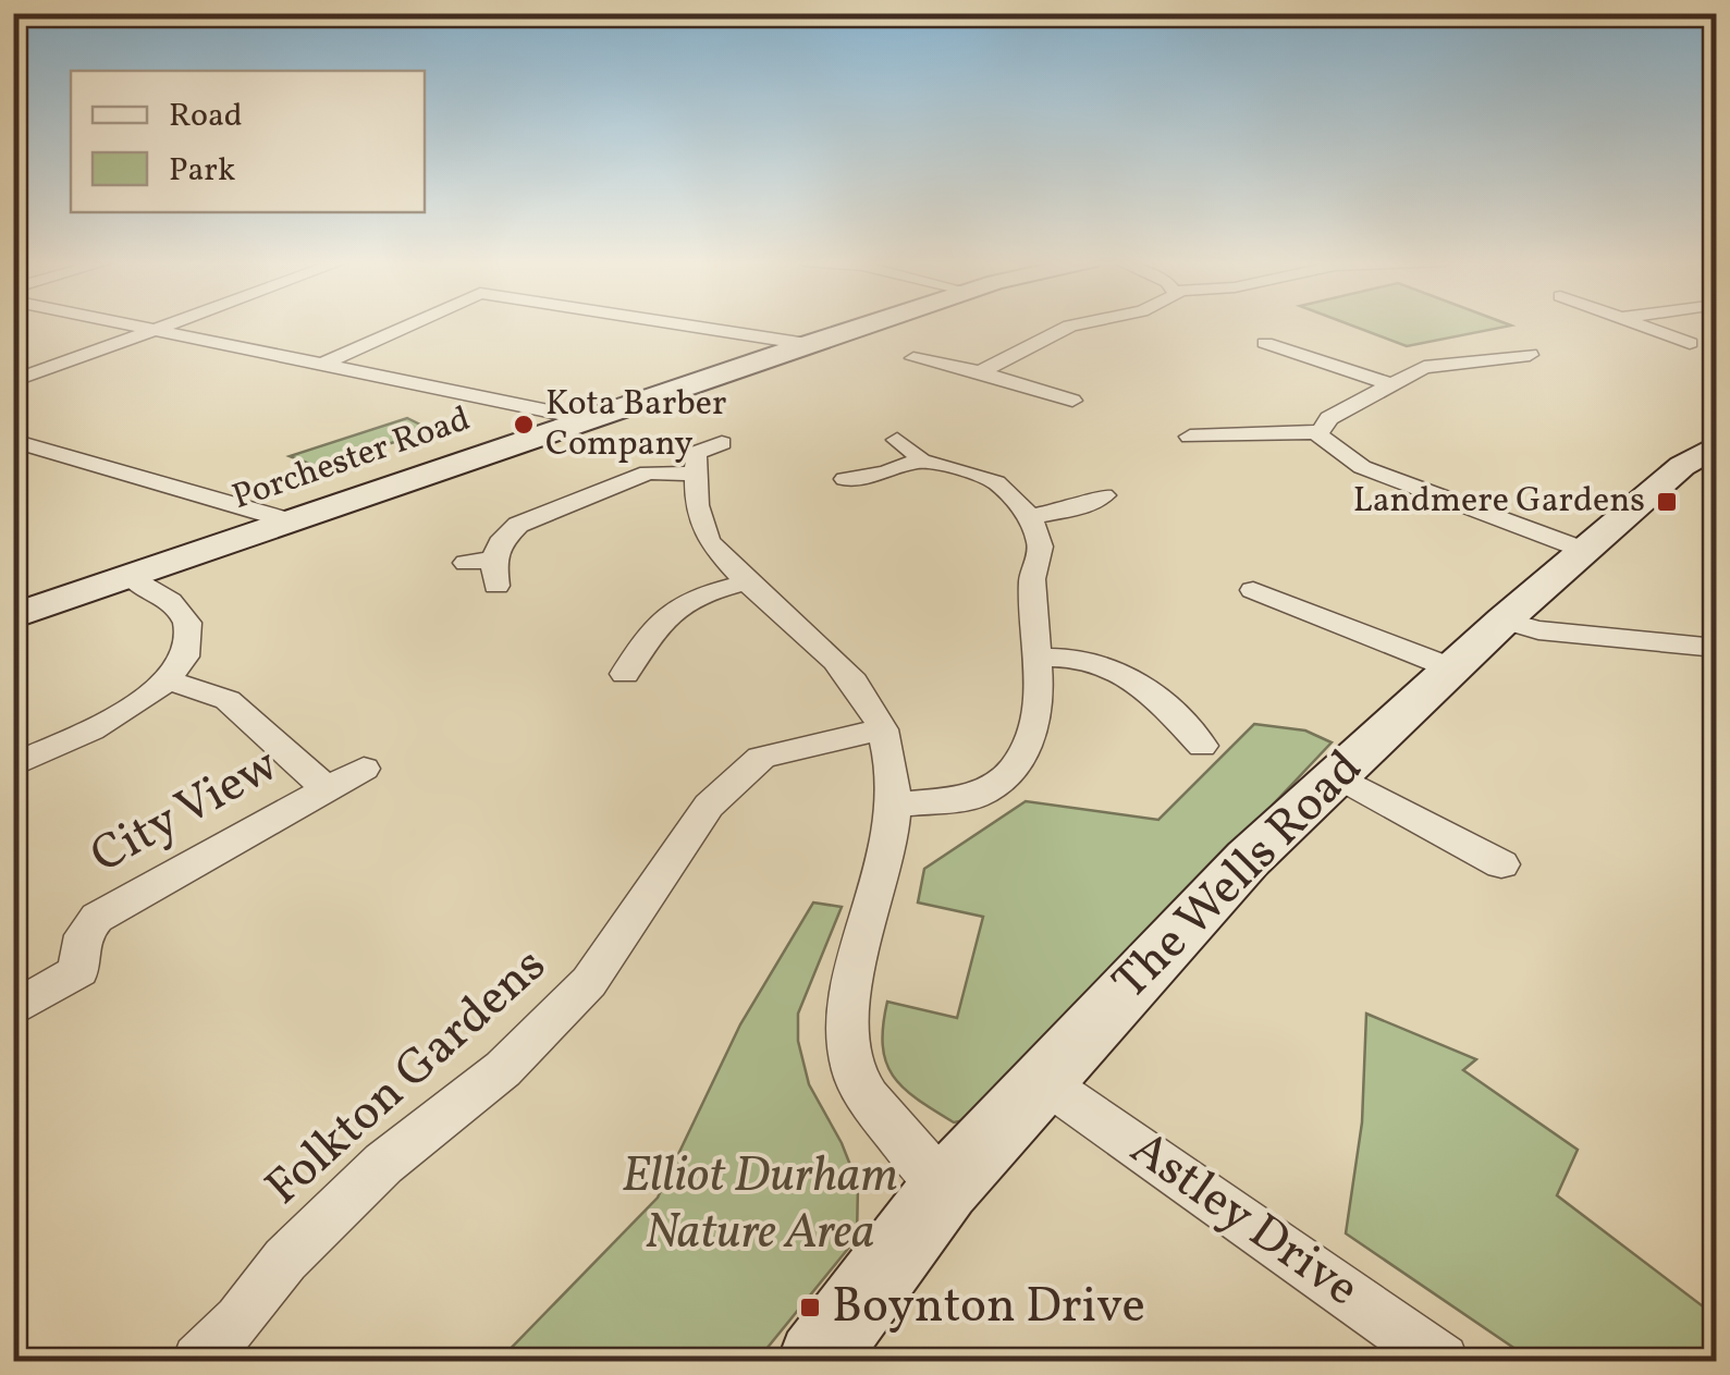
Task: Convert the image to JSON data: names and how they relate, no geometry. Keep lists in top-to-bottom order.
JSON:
{
  "streets": {
    "street": [
      "Porchester Road",
      "City View",
      "The Wells Road",
      "Folkton Gardens",
      "Astley Drive"
    ]
  },
  "crossings": [
    ["The Wells Road", "Astley Drive"]
  ],
  "parks": ["Elliot Durham Nature Area"],
  "places": {
    "other": ["Kota Barber Company"],
    "transit": ["Landmere Gardens", "Boynton Drive"]
  },
  "legend": ["Road", "Park"]
}
